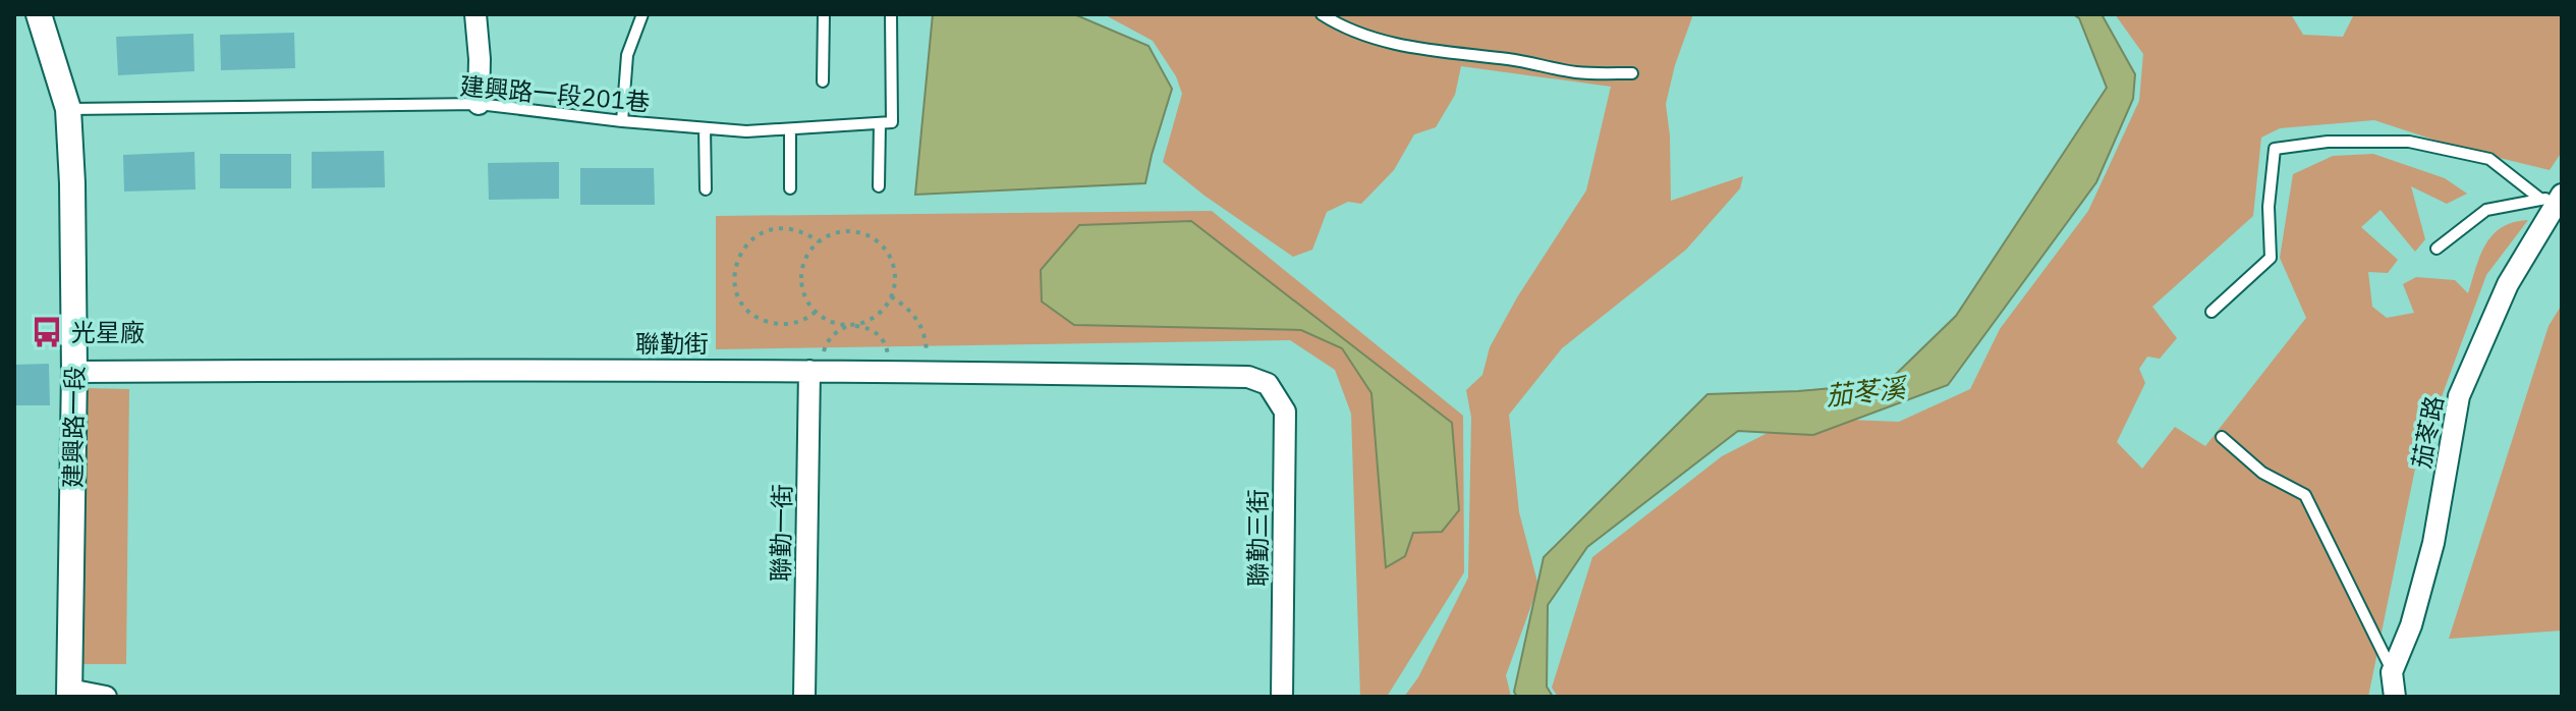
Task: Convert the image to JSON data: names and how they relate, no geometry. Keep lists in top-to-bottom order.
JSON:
{
  "streets": {
    "street": [
      "聯勤街",
      "建興路一段",
      "茄苳路",
      "聯勤一街",
      "聯勤三街"
    ],
    "lane": ["建興路一段201巷"]
  },
  "crossings": [
    ["建興路一段201巷", "建興路一段"],
    ["聯勤街", "建興路一段"],
    ["聯勤街", "聯勤一街"],
    ["聯勤街", "聯勤三街"]
  ],
  "water": ["茄苳溪"],
  "places": {
    "bus stop": ["光星廠"]
  }
}
